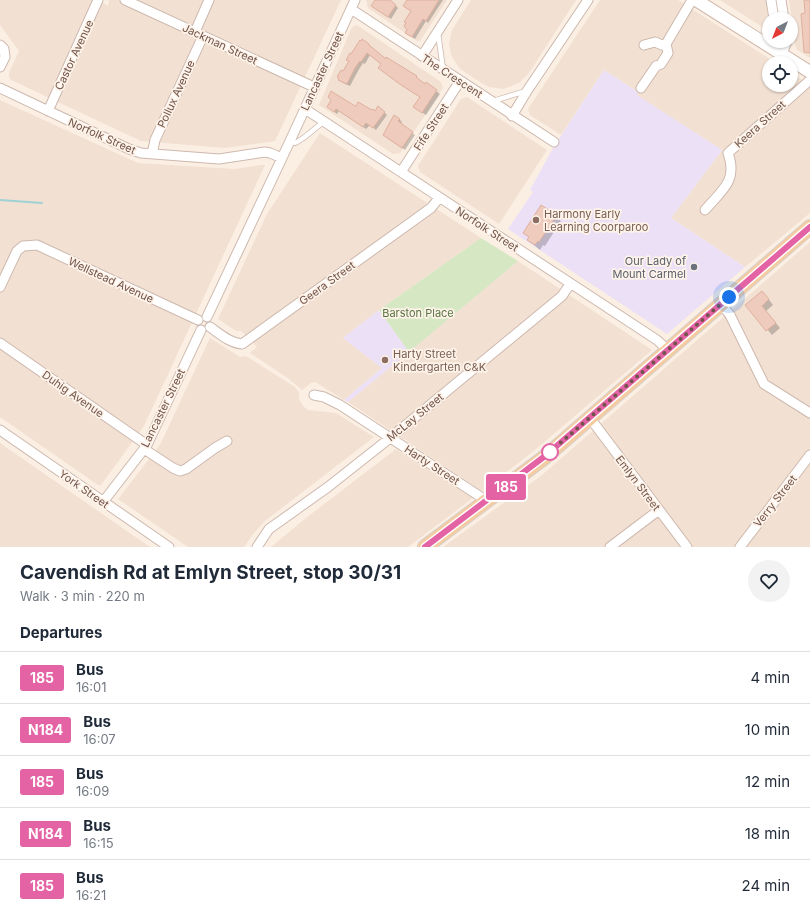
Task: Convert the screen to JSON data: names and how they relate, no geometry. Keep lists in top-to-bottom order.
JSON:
{
  "streets": {
    "street": [
      "Jackman Street",
      "Castor Avenue",
      "Lancaster Street",
      "The Crescent",
      "Pollux Avenue",
      "Keera Street",
      "Fife Street",
      "Norfolk Street",
      "Wellstead Avenue",
      "Geera Street",
      "Duhig Avenue",
      "McLay Street",
      "Harty Street",
      "Emlyn Street",
      "York Street",
      "Verry Street"
    ]
  },
  "crossings": [
    ["Jackman Street", "Lancaster Street"],
    ["Jackman Street", "Pollux Avenue"],
    ["Castor Avenue", "Norfolk Street"],
    ["Lancaster Street", "The Crescent"],
    ["Lancaster Street", "Norfolk Street"],
    ["Lancaster Street", "Wellstead Avenue"],
    ["Lancaster Street", "Geera Street"],
    ["Lancaster Street", "Duhig Avenue"],
    ["Lancaster Street", "York Street"],
    ["The Crescent", "Fife Street"],
    ["Pollux Avenue", "Norfolk Street"],
    ["Fife Street", "Norfolk Street"],
    ["Norfolk Street", "Geera Street"],
    ["Norfolk Street", "McLay Street"],
    ["McLay Street", "Harty Street"]
  ],
  "parks": ["Barston Place"],
  "places": ["Harmony Early Learning Coorparoo", "Our Lady of Mount Carmel", "Harty Street Kindergarten C&K"],
  "lines": ["bus line 185"],
  "north": "bottom left",
  "page": {
    "on_map": "185",
    "heading": [
      ["Cavendish Rd at Emlyn Street, stop 30/31", "Walk · 3 min · 220 m"],
      "Departures"
    ],
    "list": [
      {
        "mark": "185",
        "name": "Bus",
        "note": "16:01",
        "value": "4 min"
      },
      {
        "mark": "N184",
        "name": "Bus",
        "note": "16:07",
        "value": "10 min"
      },
      {
        "mark": "185",
        "name": "Bus",
        "note": "16:09",
        "value": "12 min"
      },
      {
        "mark": "N184",
        "name": "Bus",
        "note": "16:15",
        "value": "18 min"
      },
      {
        "mark": "185",
        "name": "Bus",
        "note": "16:21",
        "value": "24 min"
      }
    ]
  }
}
